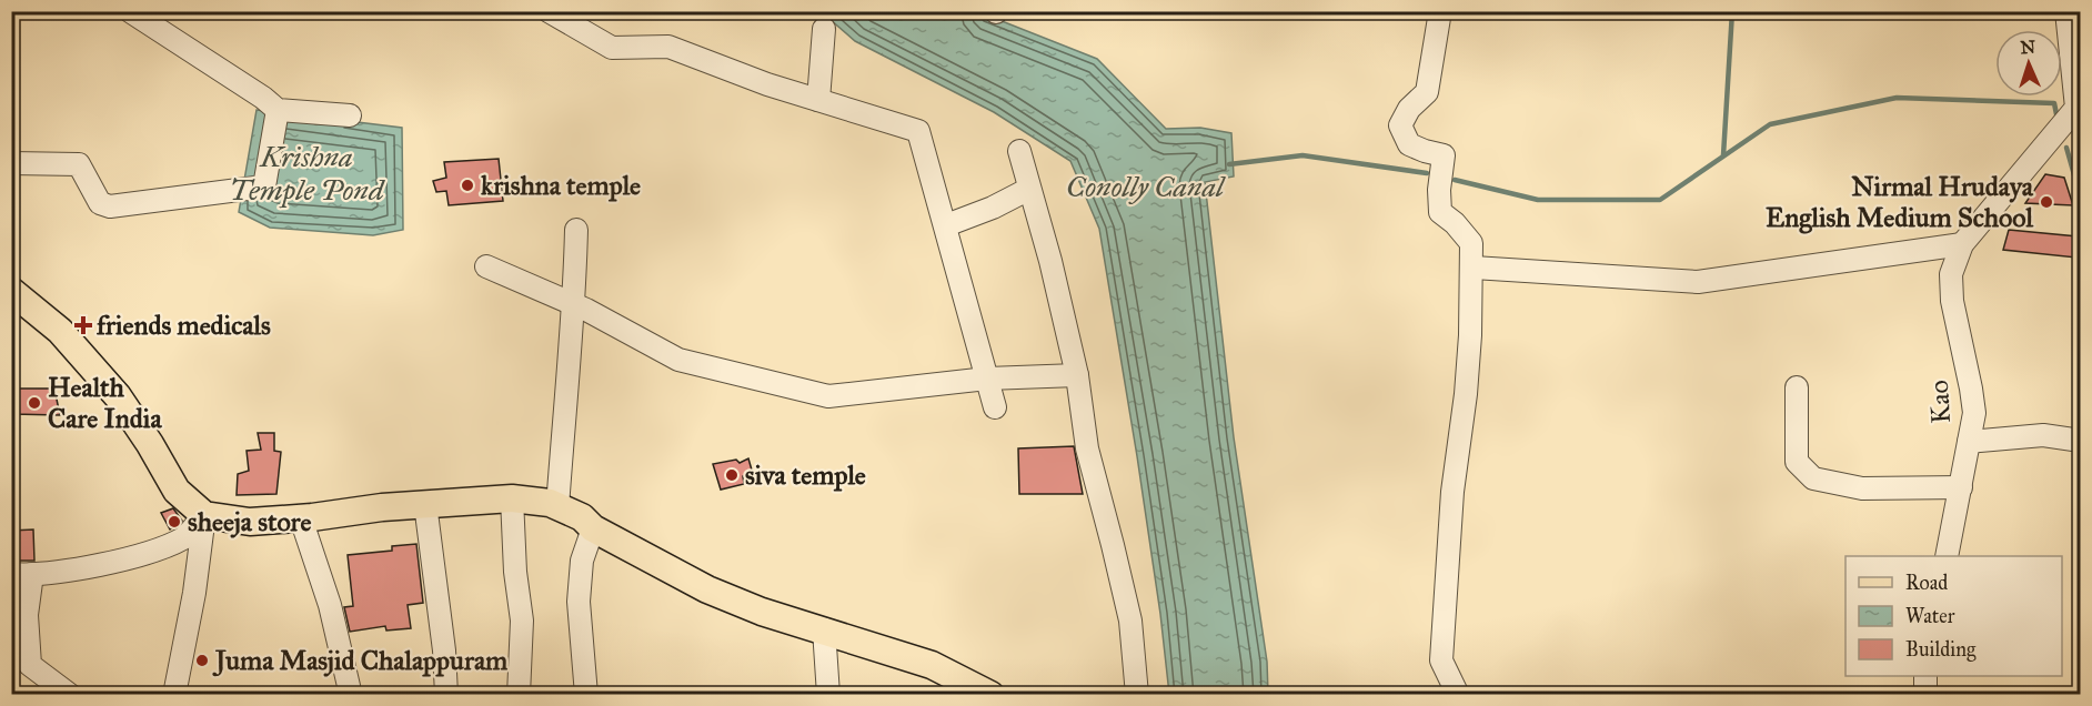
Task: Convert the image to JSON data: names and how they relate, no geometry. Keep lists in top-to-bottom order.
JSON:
{
  "streets": {
    "street": ["Kao"]
  },
  "water": ["Krishna Temple Pond", "Conolly Canal"],
  "places": {
    "other": [
      "krishna temple",
      "Nirmal Hrudaya English Medium School",
      "Health Care India",
      "siva temple",
      "sheeja store",
      "Juma Masjid Chalappuram"
    ],
    "health": ["friends medicals"]
  },
  "legend": ["Road", "Water", "Building"],
  "north": "top"
}
